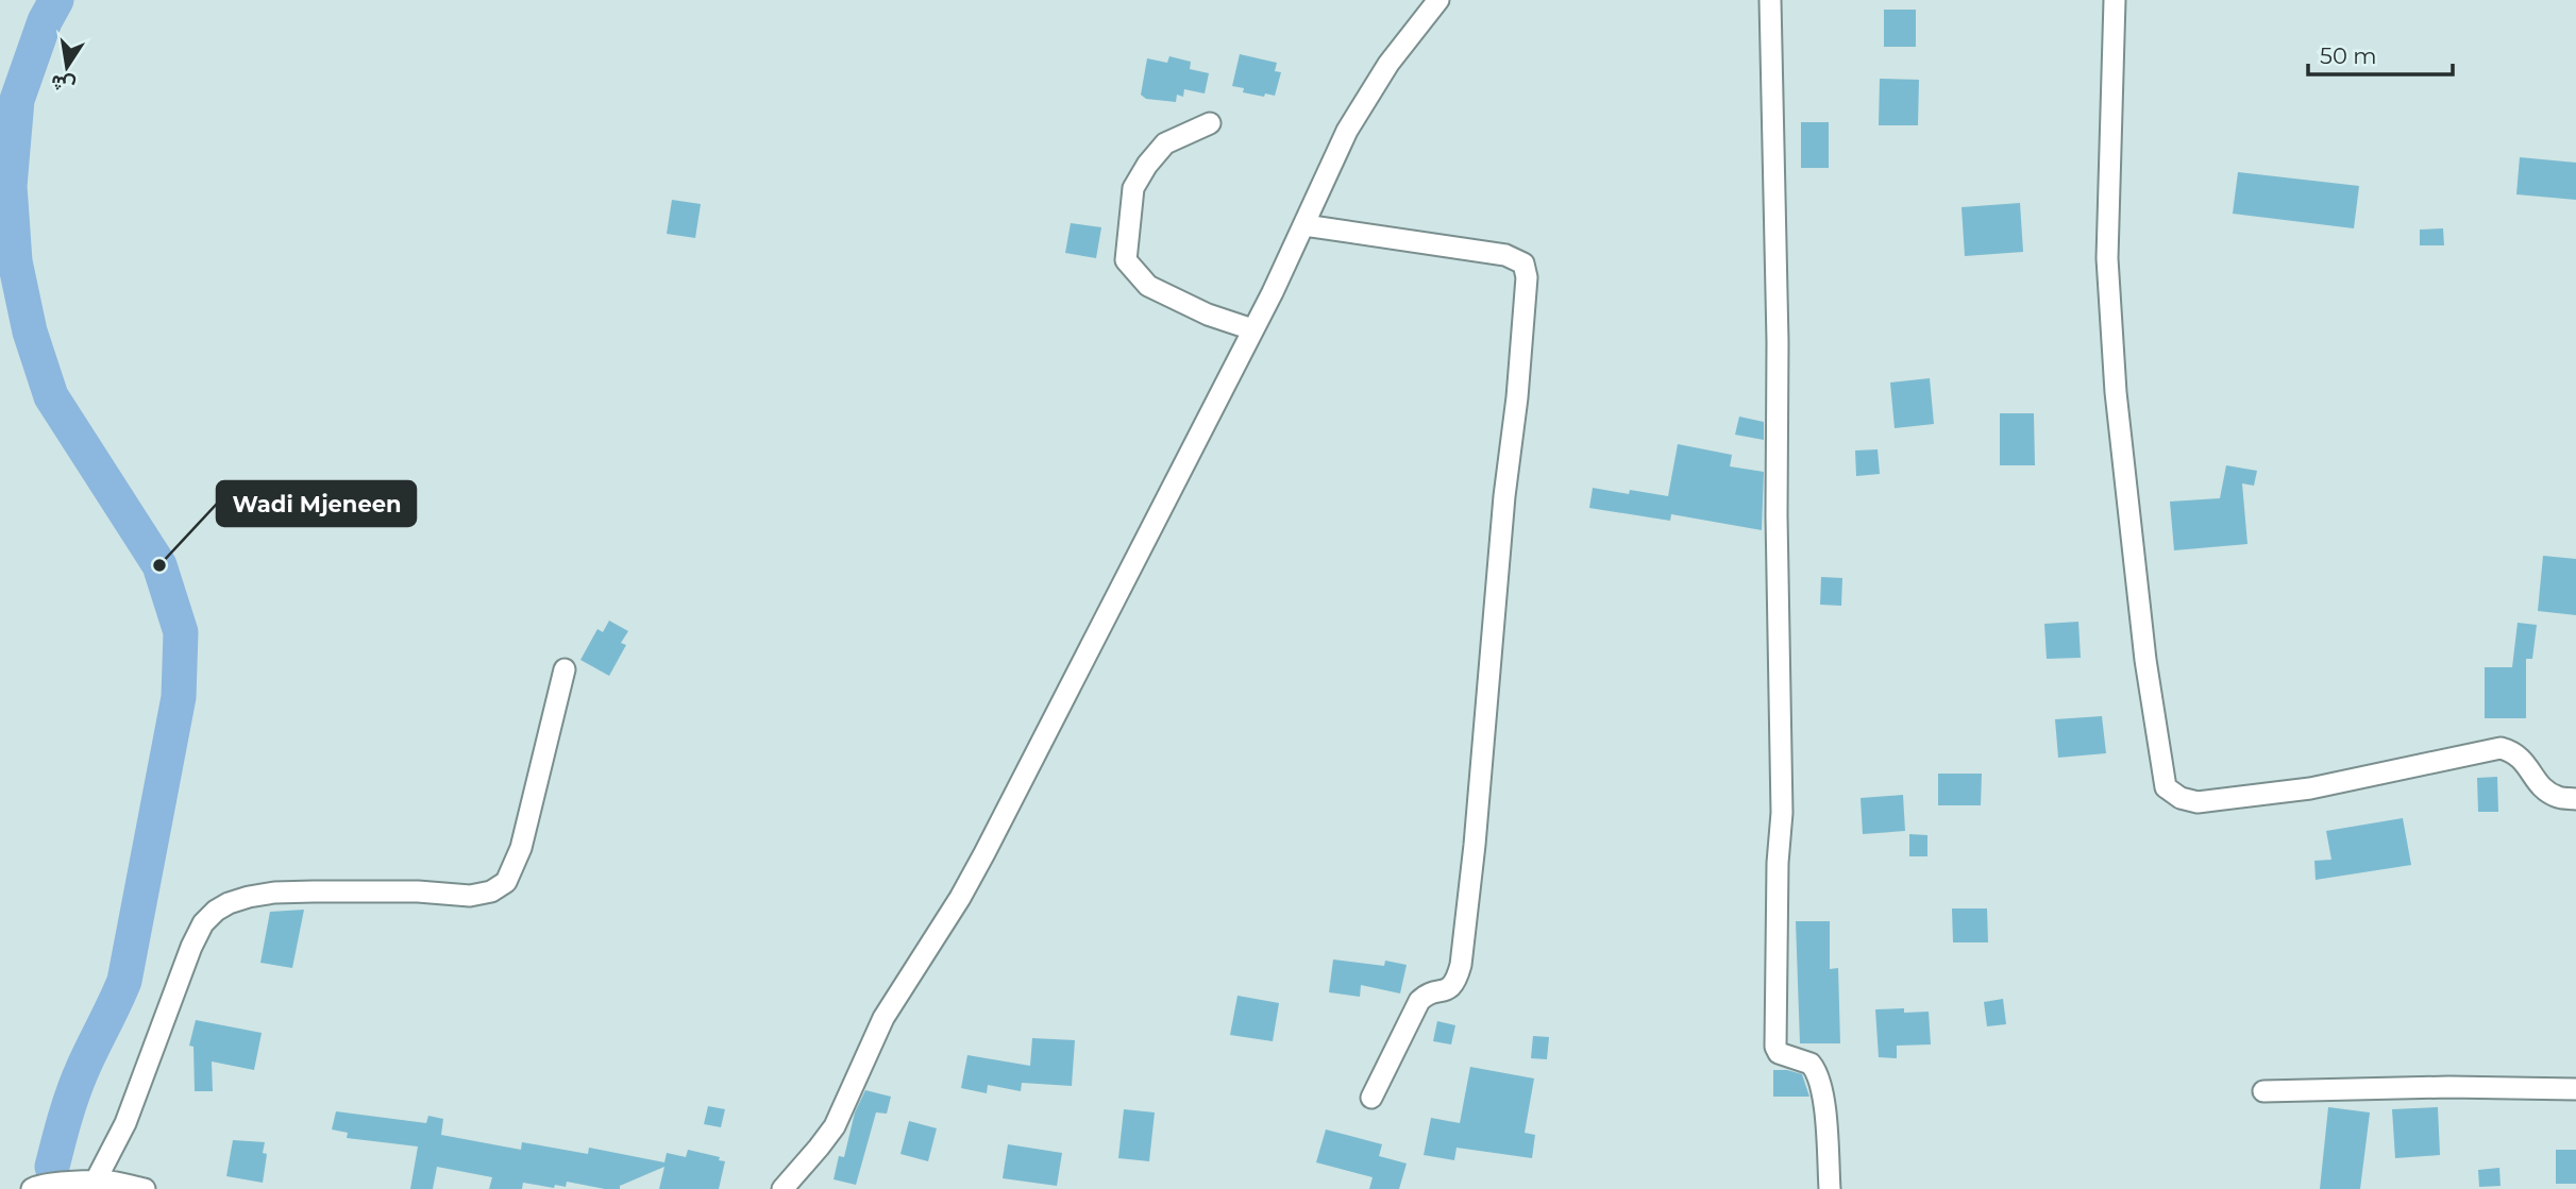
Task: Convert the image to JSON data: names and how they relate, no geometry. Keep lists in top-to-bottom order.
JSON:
{
  "places": ["Wadi Mjeneen"],
  "scale_bar": "50 m",
  "north": "bottom"
}
